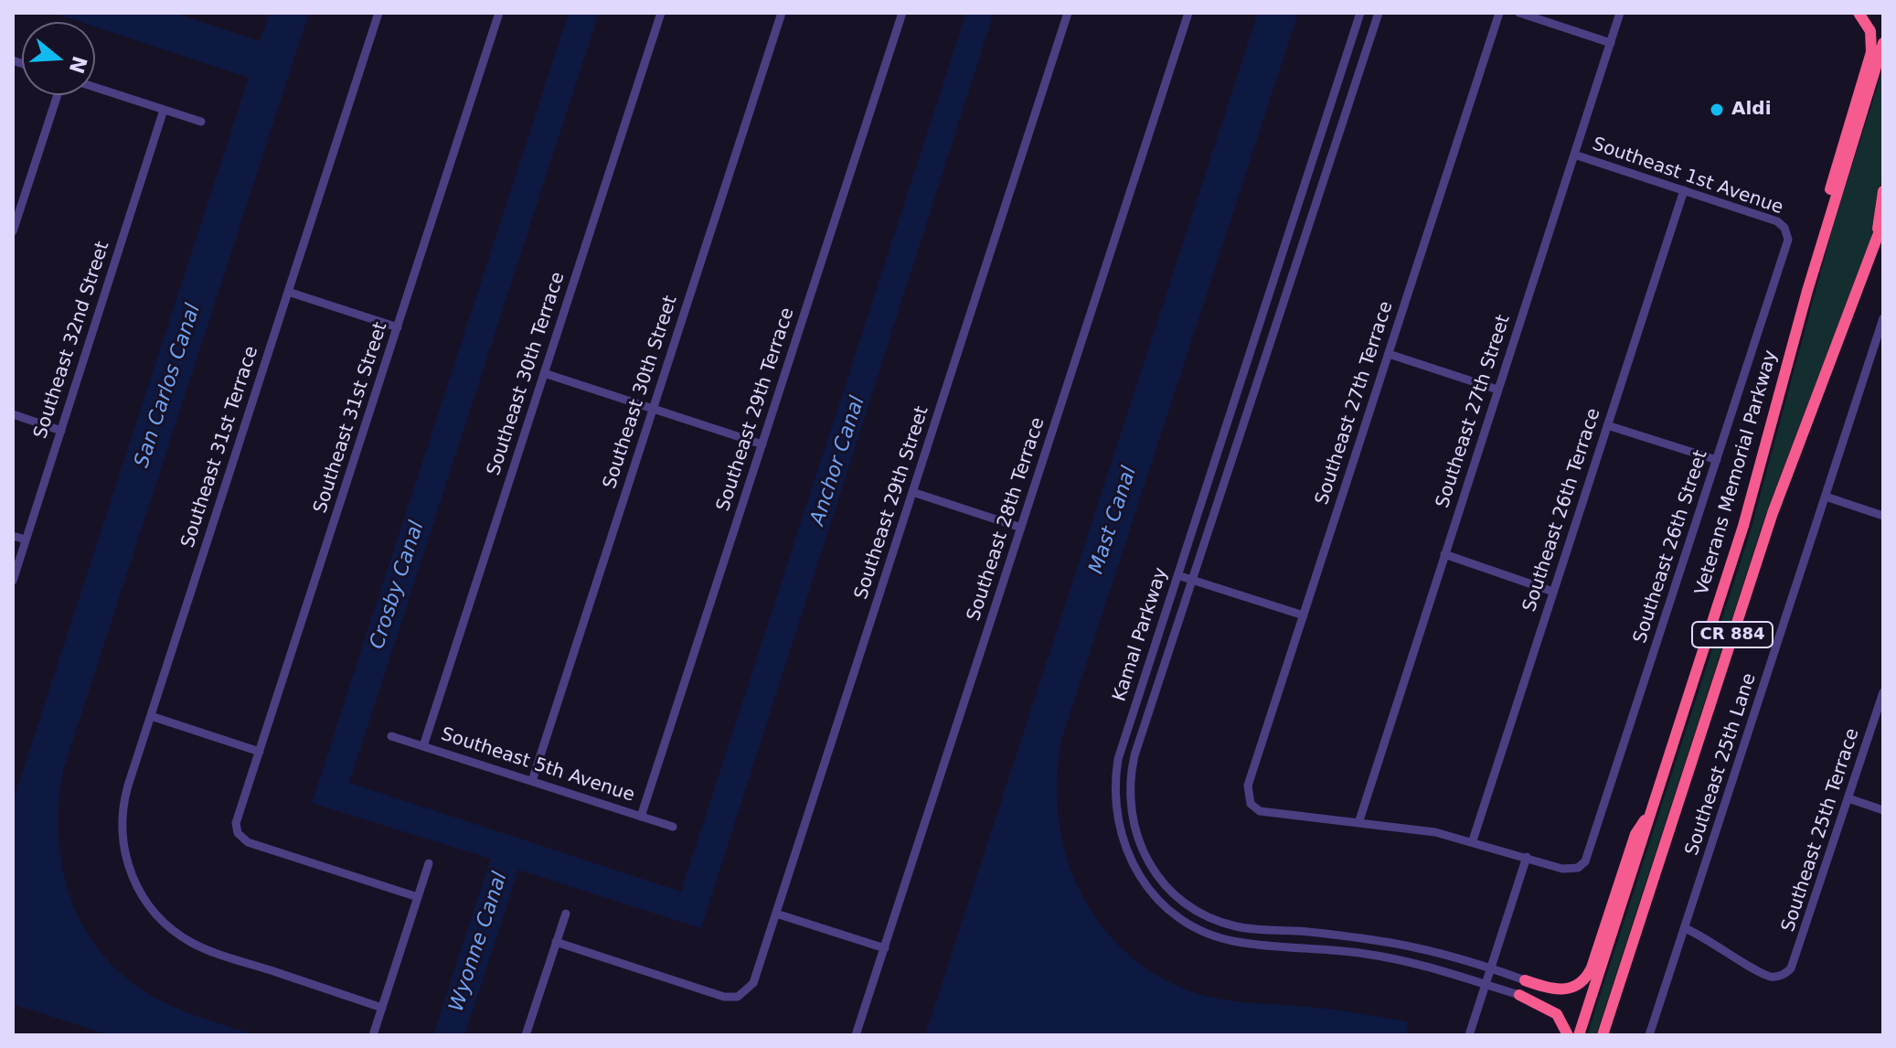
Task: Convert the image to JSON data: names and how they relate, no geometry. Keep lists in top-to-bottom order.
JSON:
{
  "streets": {
    "highway": ["Veterans Memorial Parkway", "CR 884"],
    "street": [
      "Southeast 1st Avenue",
      "Southeast 32nd Street",
      "Southeast 30th Terrace",
      "Southeast 30th Street",
      "Southeast 27th Terrace",
      "Southeast 29th Terrace",
      "Southeast 27th Street",
      "Southeast 31st Street",
      "Southeast 31st Terrace",
      "Southeast 29th Street",
      "Southeast 26th Terrace",
      "Southeast 28th Terrace",
      "Southeast 26th Street",
      "Kamal Parkway",
      "Southeast 25th Lane",
      "Southeast 5th Avenue",
      "Southeast 25th Terrace"
    ]
  },
  "crossings": [
    ["Southeast 1st Avenue", "Southeast 27th Street"],
    ["Southeast 1st Avenue", "Southeast 26th Terrace"],
    ["Southeast 1st Avenue", "Southeast 26th Street"],
    ["Southeast 30th Terrace", "Southeast 5th Avenue"],
    ["Southeast 30th Street", "Southeast 5th Avenue"],
    ["Southeast 27th Terrace", "Southeast 27th Street"],
    ["Southeast 29th Terrace", "Southeast 5th Avenue"],
    ["Southeast 25th Lane", "Southeast 25th Terrace"]
  ],
  "water": [
    "San Carlos Canal",
    "Anchor Canal",
    "Mast Canal",
    "Crosby Canal",
    "Wyonne Canal"
  ],
  "places": ["Aldi"],
  "north": "right"
}
